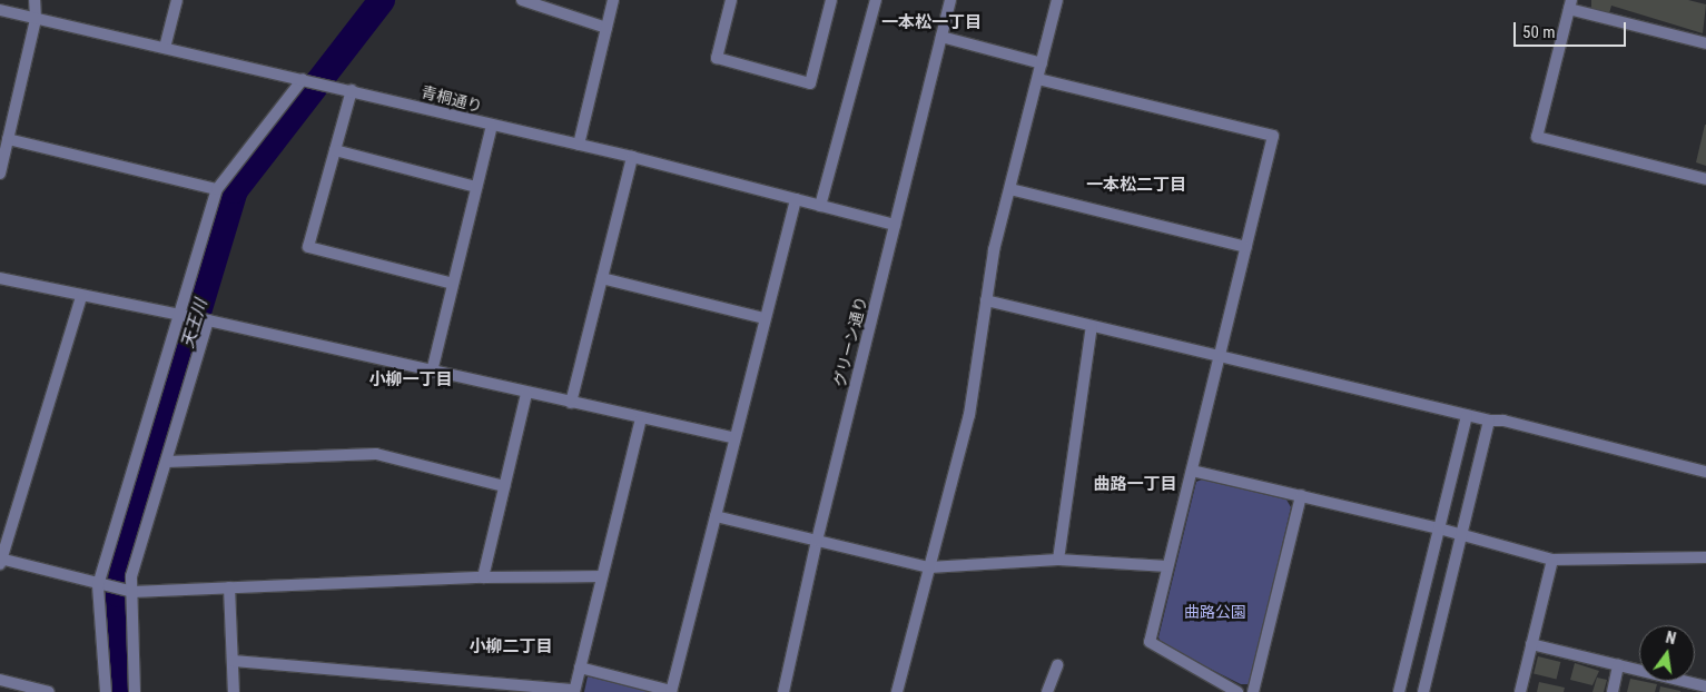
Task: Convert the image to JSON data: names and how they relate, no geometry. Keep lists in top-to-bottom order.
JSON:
{
  "streets": {
    "street": ["青桐通り", "グリーン通り"]
  },
  "crossings": [
    ["青桐通り", "グリーン通り"]
  ],
  "districts": [
    "一本松一丁目",
    "一本松二丁目",
    "小柳一丁目",
    "曲路一丁目",
    "小柳二丁目"
  ],
  "water": ["天王川"],
  "parks": ["曲路公園"],
  "scale_bar": "50 m",
  "north": "top"
}
